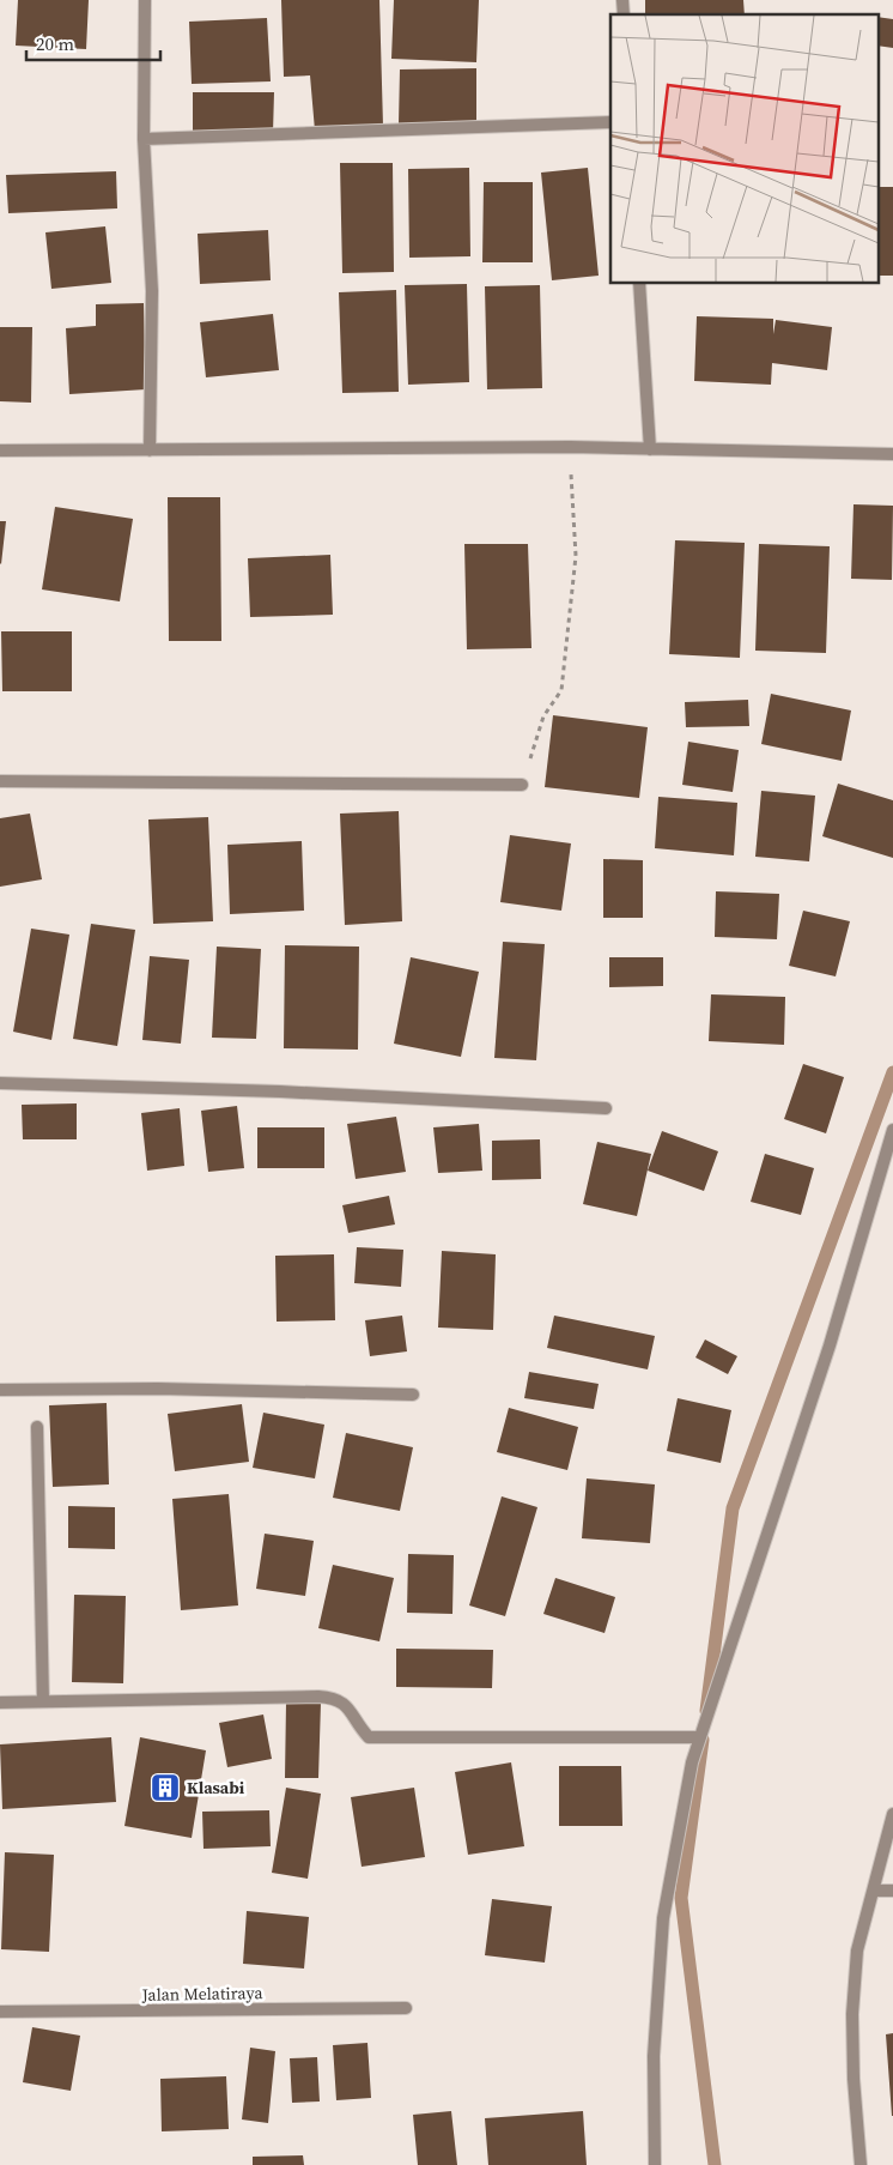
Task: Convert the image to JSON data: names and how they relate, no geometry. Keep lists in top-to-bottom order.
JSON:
{
  "streets": {
    "street": ["Jalan Melatiraya"]
  },
  "places": {
    "building": ["Klasabi"]
  },
  "scale_bar": "20 m"
}
